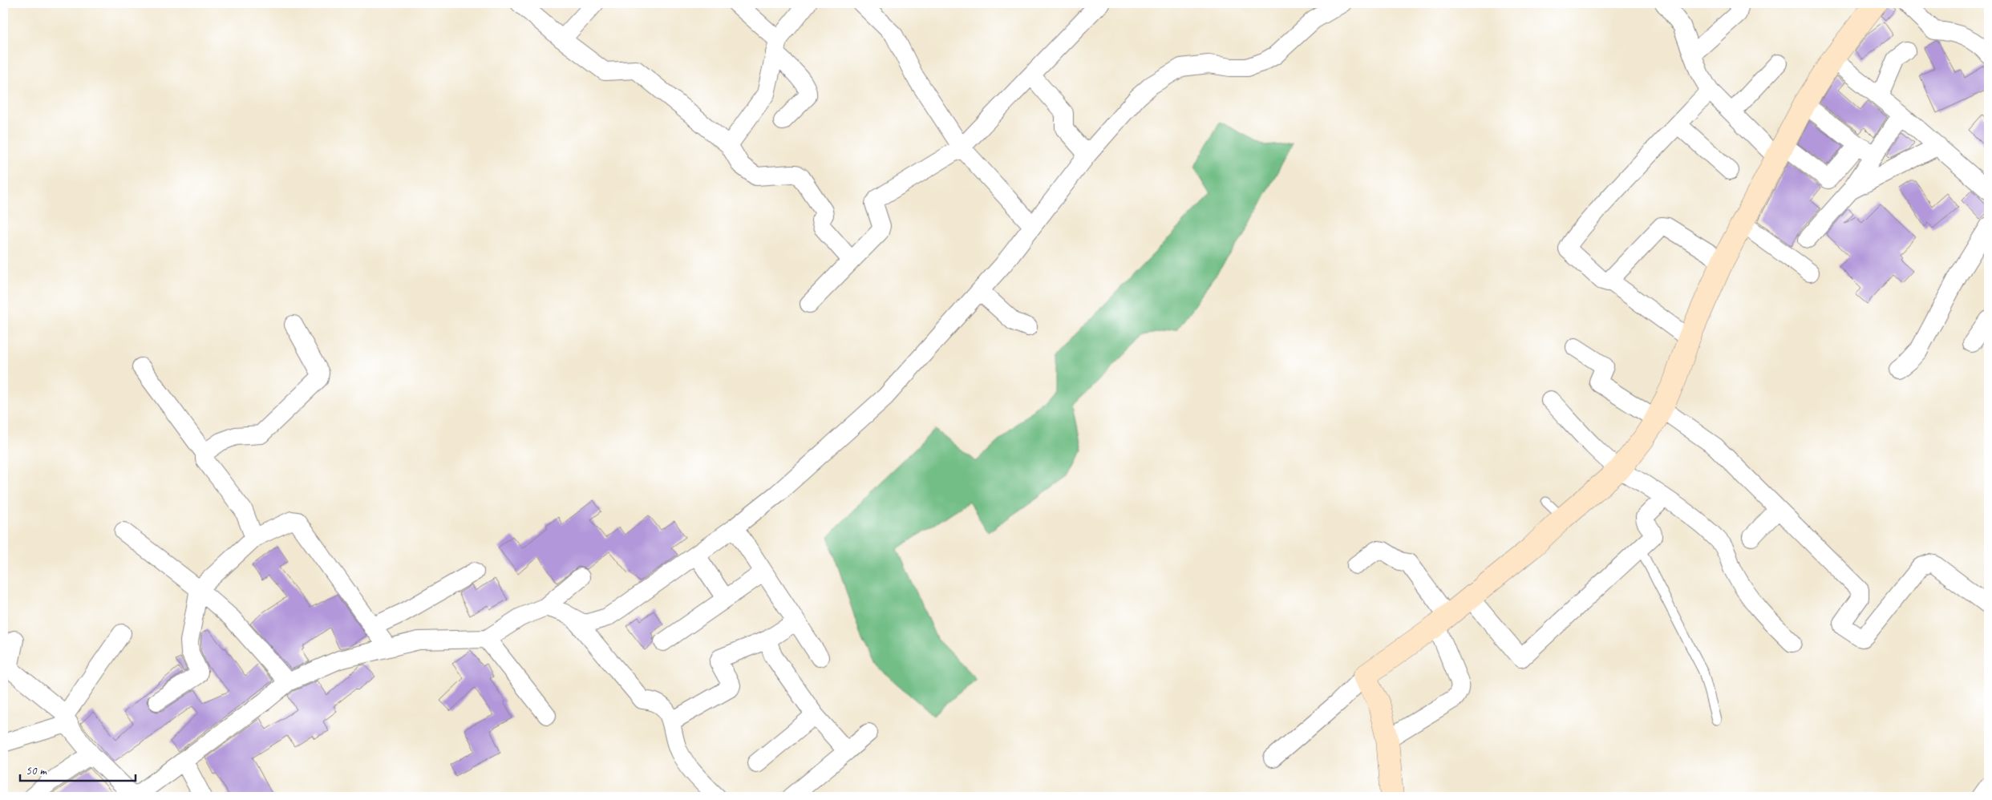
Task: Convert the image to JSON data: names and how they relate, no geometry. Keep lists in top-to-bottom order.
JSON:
{
  "scale_bar": "50 m"
}
